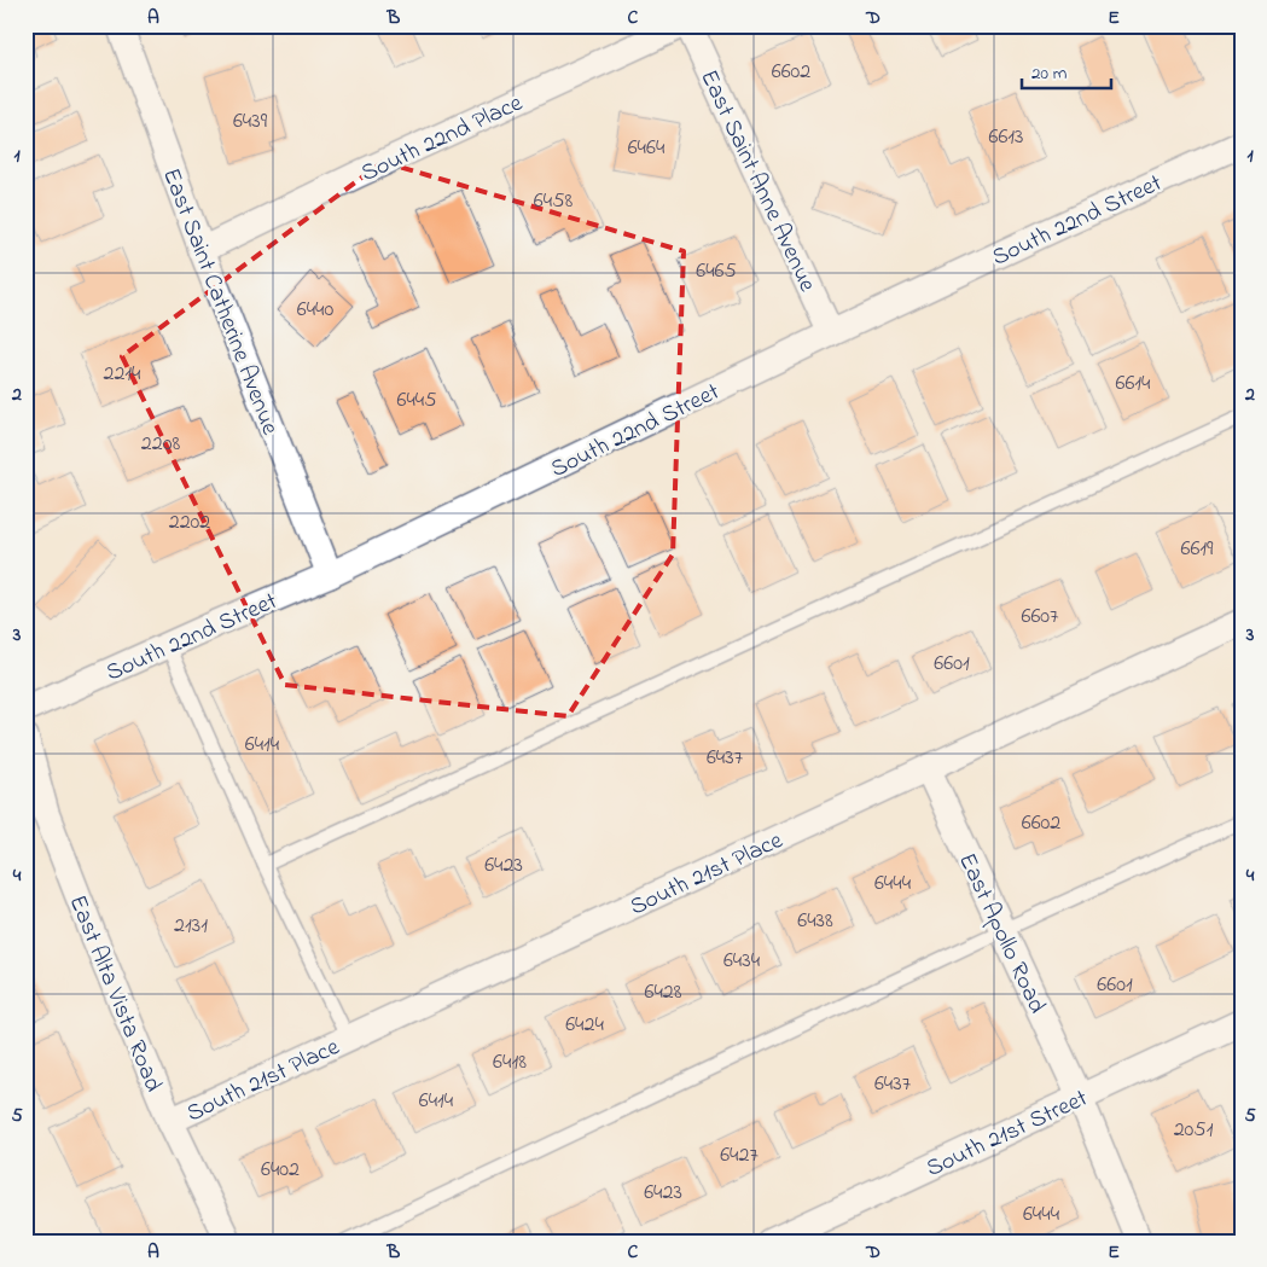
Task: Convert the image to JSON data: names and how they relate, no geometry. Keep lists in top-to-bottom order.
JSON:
{
  "streets": {
    "street": [
      "South 22nd Place",
      "East Saint Anne Avenue",
      "South 22nd Street",
      "East Saint Catherine Avenue",
      "South 21st Place",
      "East Apollo Road",
      "East Alta Vista Road",
      "South 21st Street"
    ]
  },
  "crossings": [
    ["South 22nd Place", "East Saint Catherine Avenue"],
    ["East Saint Anne Avenue", "South 22nd Street"],
    ["South 22nd Street", "East Saint Catherine Avenue"],
    ["South 21st Place", "East Apollo Road"],
    ["South 21st Place", "East Alta Vista Road"],
    ["East Apollo Road", "South 21st Street"]
  ],
  "house_numbers": [
    "6602",
    "6439",
    "6613",
    "6464",
    "6458",
    "6465",
    "6440",
    "2214",
    "6614",
    "6445",
    "2208",
    "2202",
    "6619",
    "6607",
    "6601",
    "6414",
    "6437",
    "6602",
    "6423",
    "6444",
    "6438",
    "2131",
    "6434",
    "6601",
    "6428",
    "6424",
    "6418",
    "6437",
    "6414",
    "2051",
    "6427",
    "6402",
    "6423",
    "6444"
  ],
  "scale_bar": "20 m",
  "grid": {
    "columns": [
      "A",
      "B",
      "C",
      "D",
      "E"
    ],
    "rows": [
      "1",
      "2",
      "3",
      "4",
      "5"
    ]
  }
}
